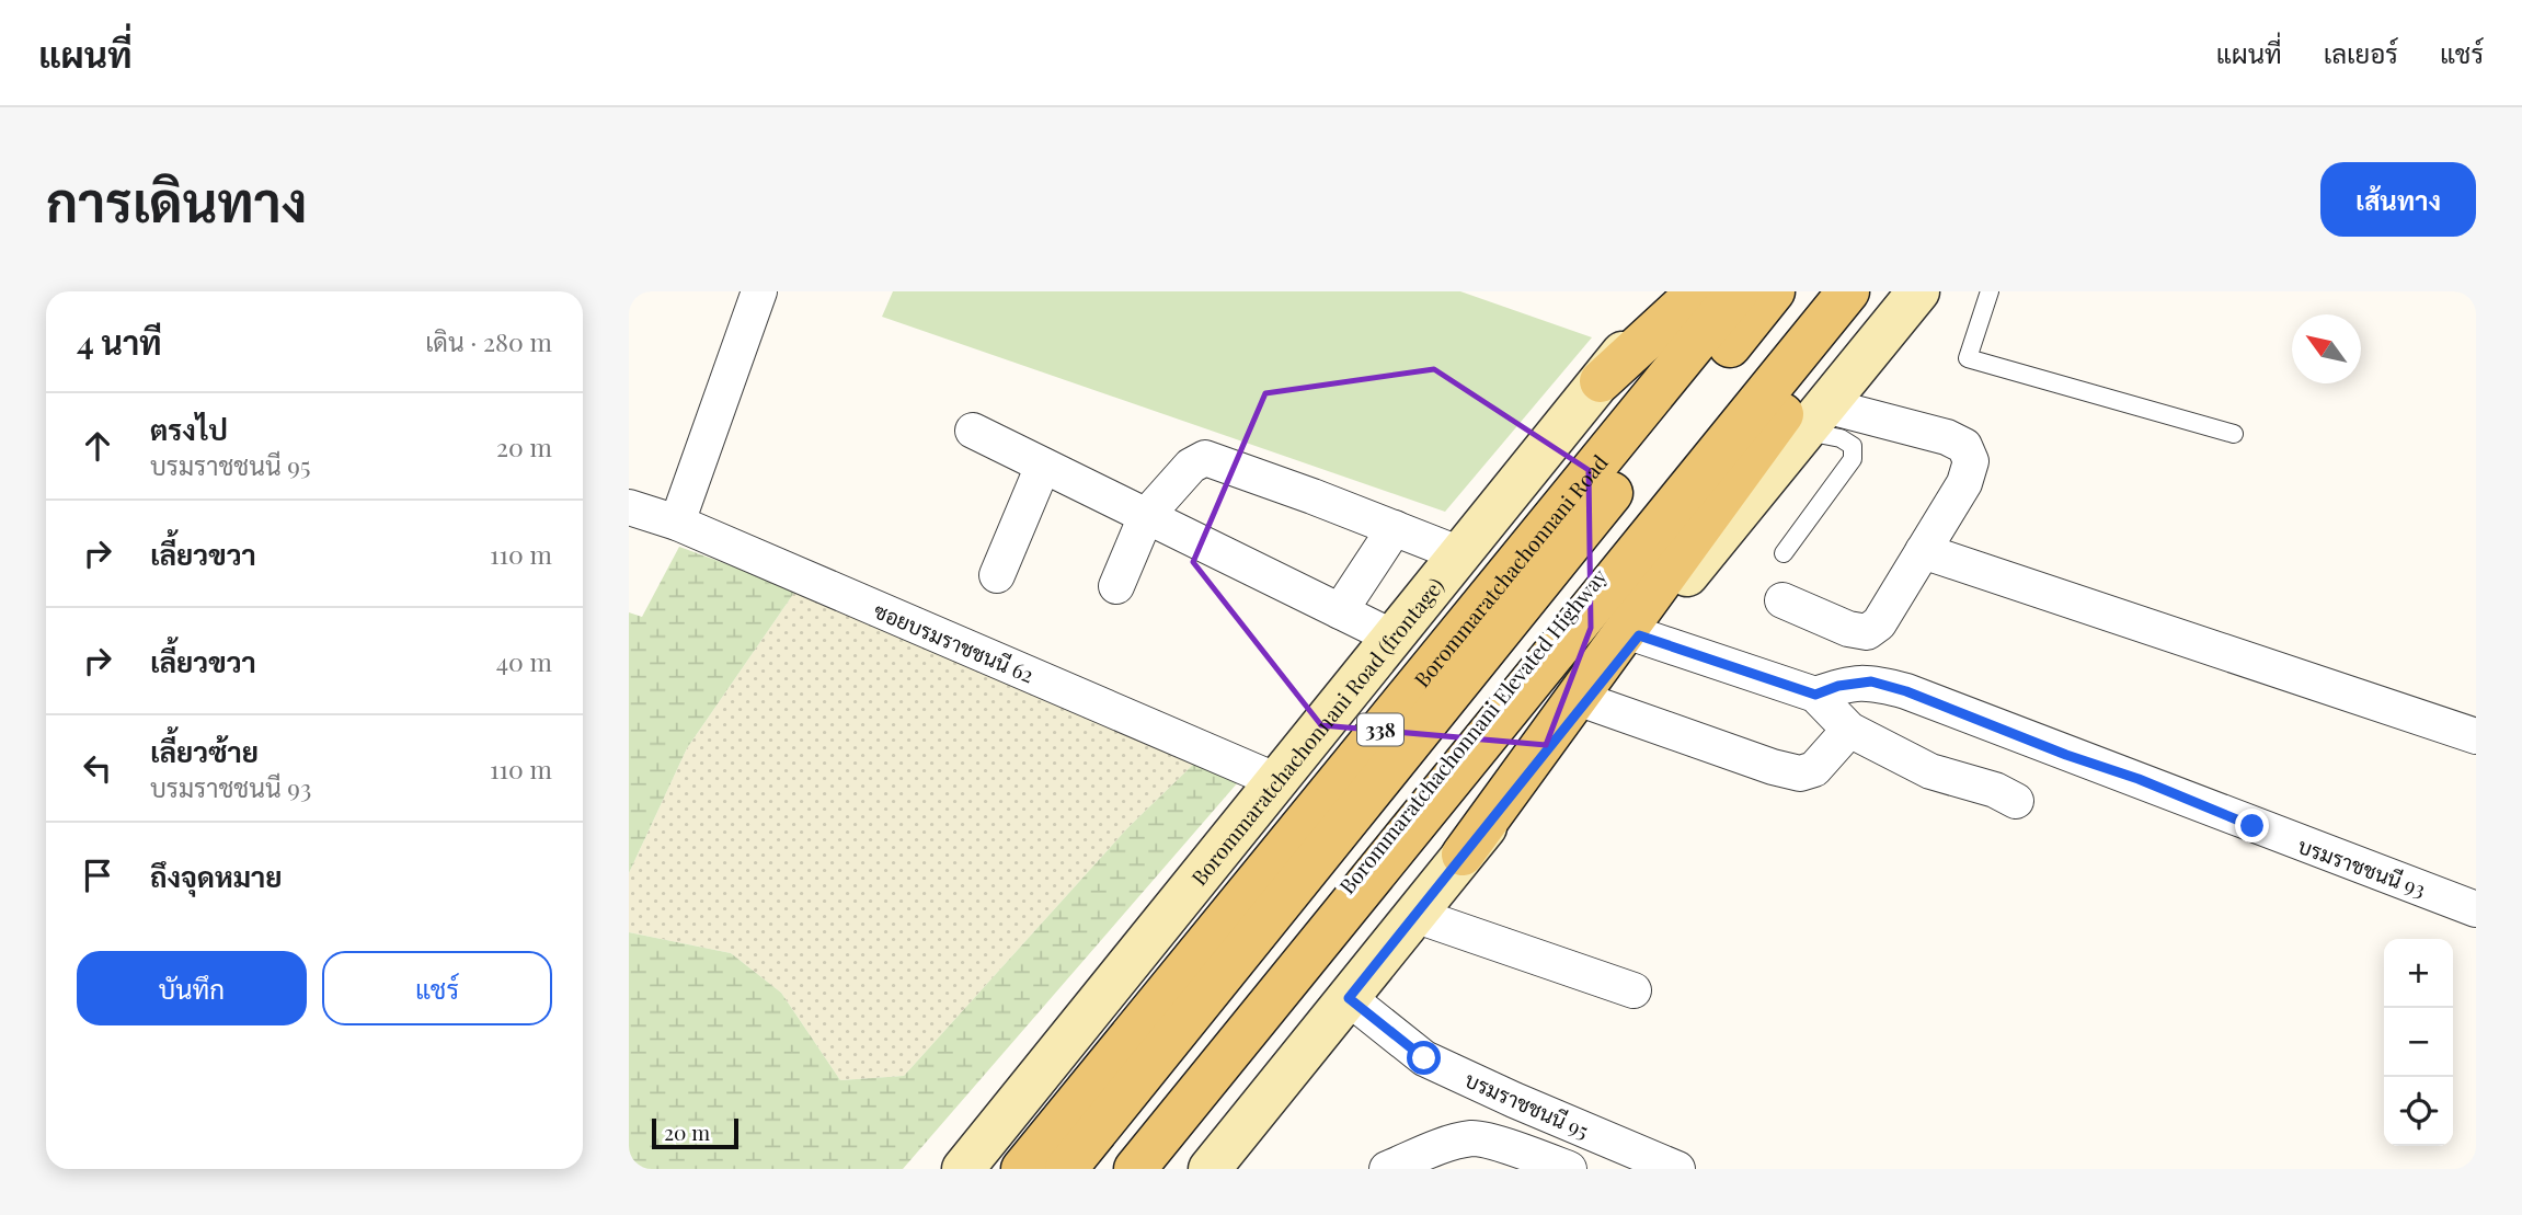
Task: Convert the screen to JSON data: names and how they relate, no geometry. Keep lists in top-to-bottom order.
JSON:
{
  "streets": {
    "main road": [
      "Borommaratchachonnani Road",
      "338",
      "Borommaratchachonnani Road (frontage)",
      "Borommaratchachonnani Elevated Highway"
    ],
    "street": ["ซอยบรมราชชนนี 62", "บรมราชชนนี 93", "บรมราชชนนี 95"]
  },
  "crossings": [
    ["Borommaratchachonnani Road", "Borommaratchachonnani Elevated Highway"],
    ["ซอยบรมราชชนนี 62", "Borommaratchachonnani Road (frontage)"]
  ],
  "scale_bar": "20 m",
  "north": "top left",
  "page": {
    "header": "แผนที่",
    "nav": ["แผนที่", "เลเยอร์", "แชร์"],
    "buttons": [
      "เส้นทาง",
      ["บันทึก", "แชร์"]
    ],
    "title": "การเดินทาง",
    "heading": ["4 นาที", "เดิน · 280 m"],
    "list": [
      ["ตรงไป", "บรมราชชนนี 95", "20 m"],
      ["เลี้ยวขวา", "110 m"],
      ["เลี้ยวขวา", "40 m"],
      ["เลี้ยวซ้าย", "บรมราชชนนี 93", "110 m"],
      "ถึงจุดหมาย"
    ],
    "map_buttons": ["+", "−"],
    "scale": "20 m"
  }
}
